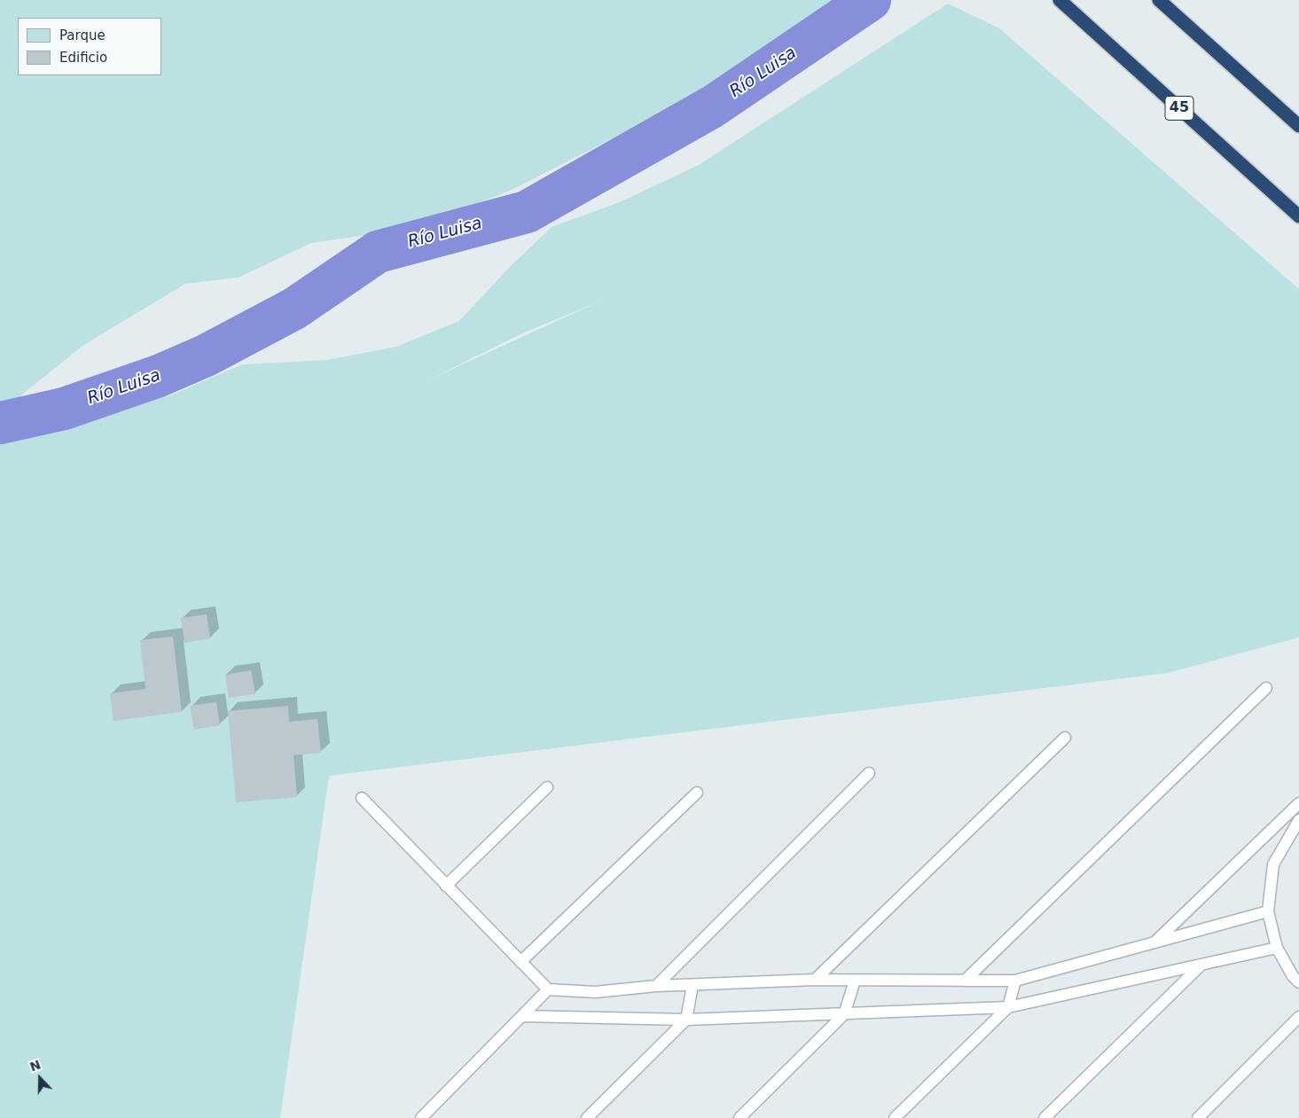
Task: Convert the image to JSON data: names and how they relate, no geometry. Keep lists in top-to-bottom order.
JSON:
{
  "streets": {
    "highway": ["45"]
  },
  "water": ["Río Luisa"],
  "legend": ["Parque", "Edificio"],
  "north": "top"
}
